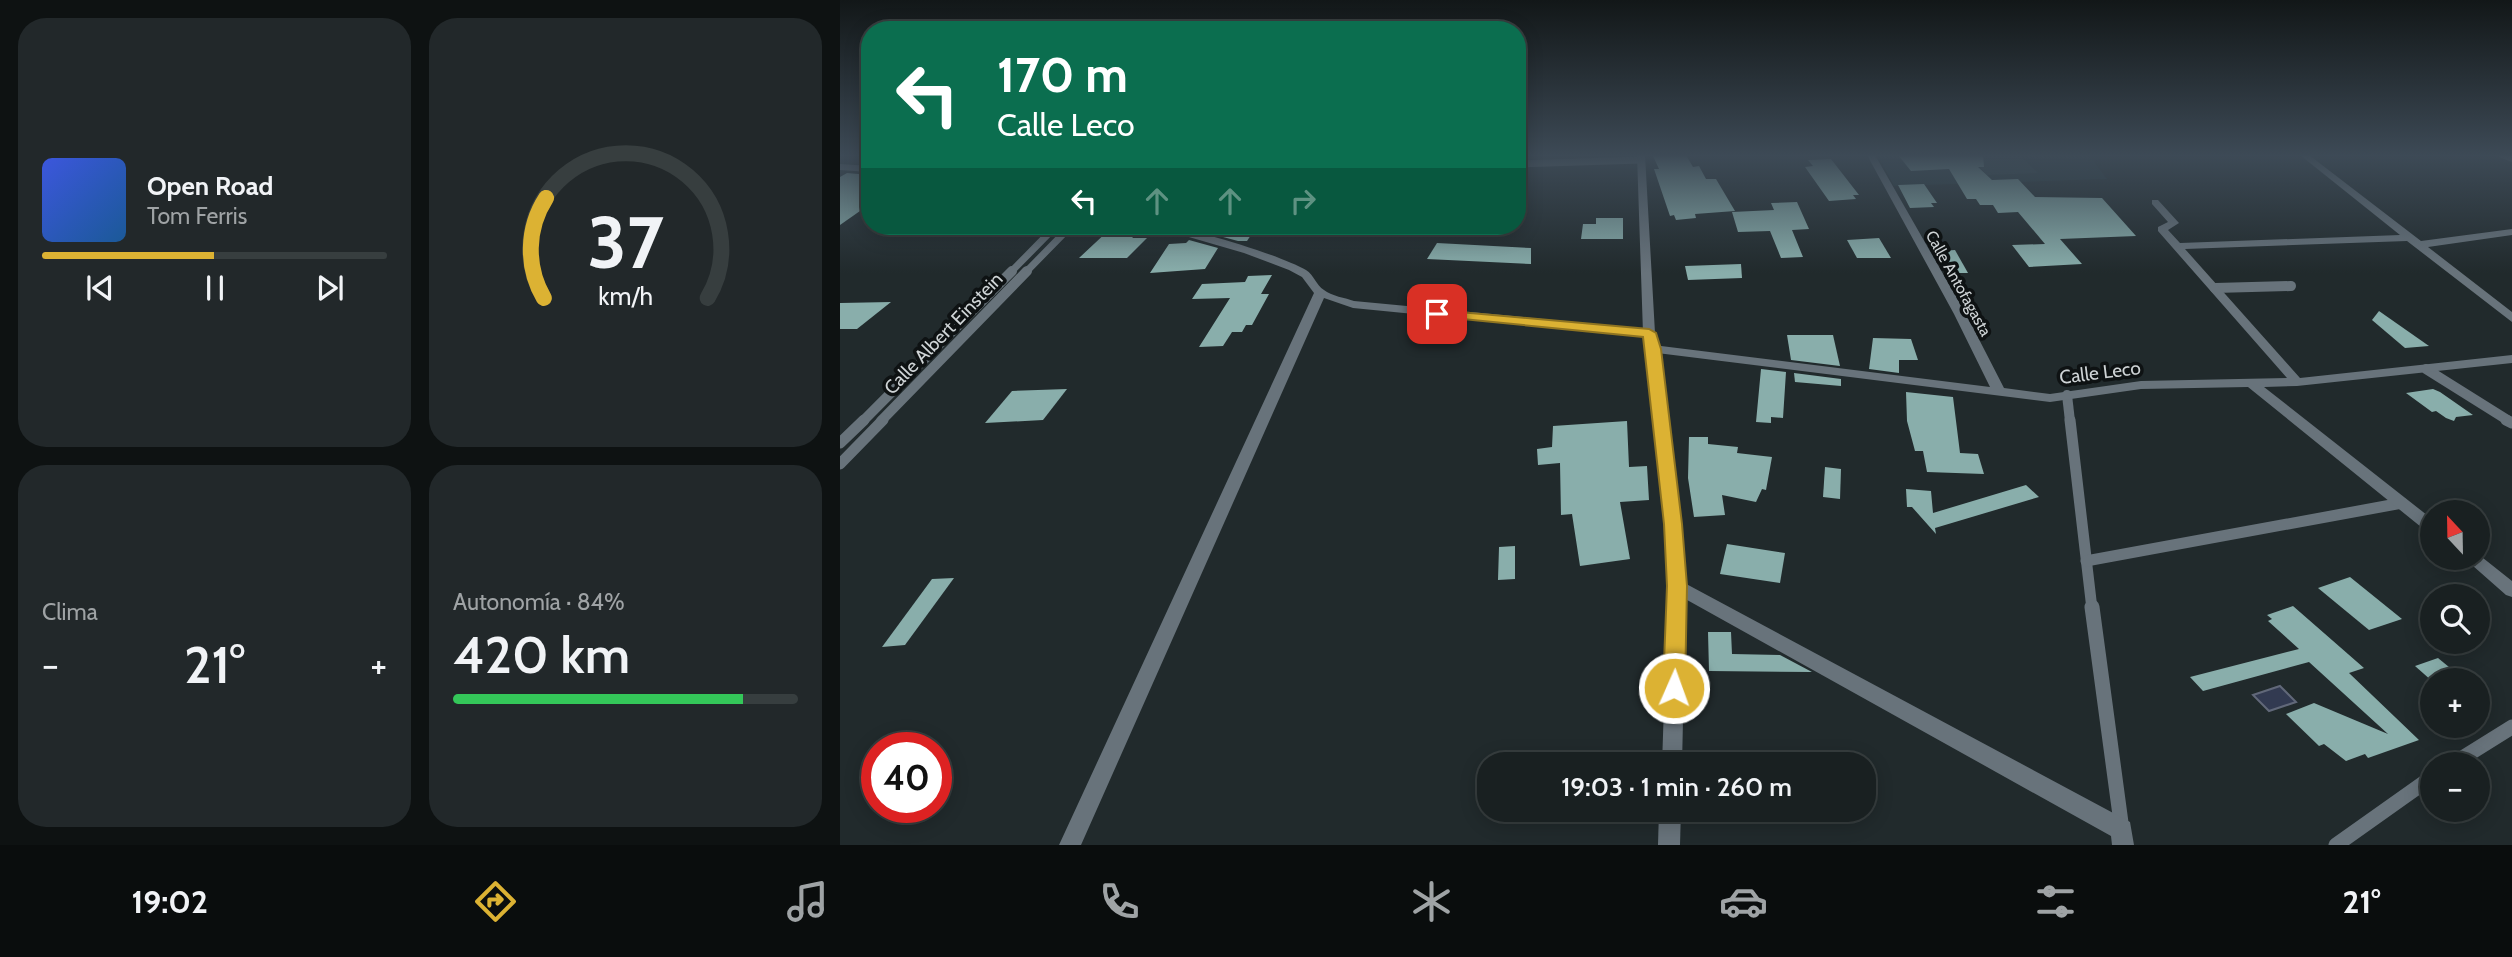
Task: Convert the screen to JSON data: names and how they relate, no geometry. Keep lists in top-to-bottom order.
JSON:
{
  "streets": {
    "street": ["Calle Antofagasta", "Calle Leco"],
    "lane": ["Calle Albert Einstein"]
  },
  "crossings": [
    ["Calle Antofagasta", "Calle Leco"]
  ],
  "north": "top",
  "page": {
    "turn": ["170 m", "Calle Leco"],
    "song": ["Open Road", "Tom Ferris"],
    "tile": [
      "Clima",
      ["Autonomía · 84%", "420 km"]
    ],
    "map_buttons": ["+", "−"],
    "heat": ["−", "21°", "+"],
    "limit": "40",
    "trip": "19:03 · 1 min · 260 m",
    "tabs": ["19:02", "21°"],
    "gauge": ["37", "km/h"]
  }
}
